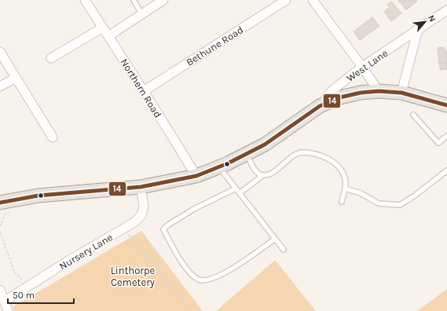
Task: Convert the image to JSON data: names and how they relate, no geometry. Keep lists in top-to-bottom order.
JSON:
{
  "streets": {
    "street": [
      "Bethune Road",
      "West Lane",
      "Northern Road",
      "Nursery Lane"
    ]
  },
  "crossings": [
    ["Bethune Road", "Northern Road"]
  ],
  "parks": ["Linthorpe Cemetery"],
  "lines": ["transit line 14"],
  "scale_bar": "50 m",
  "north": "top right"
}
